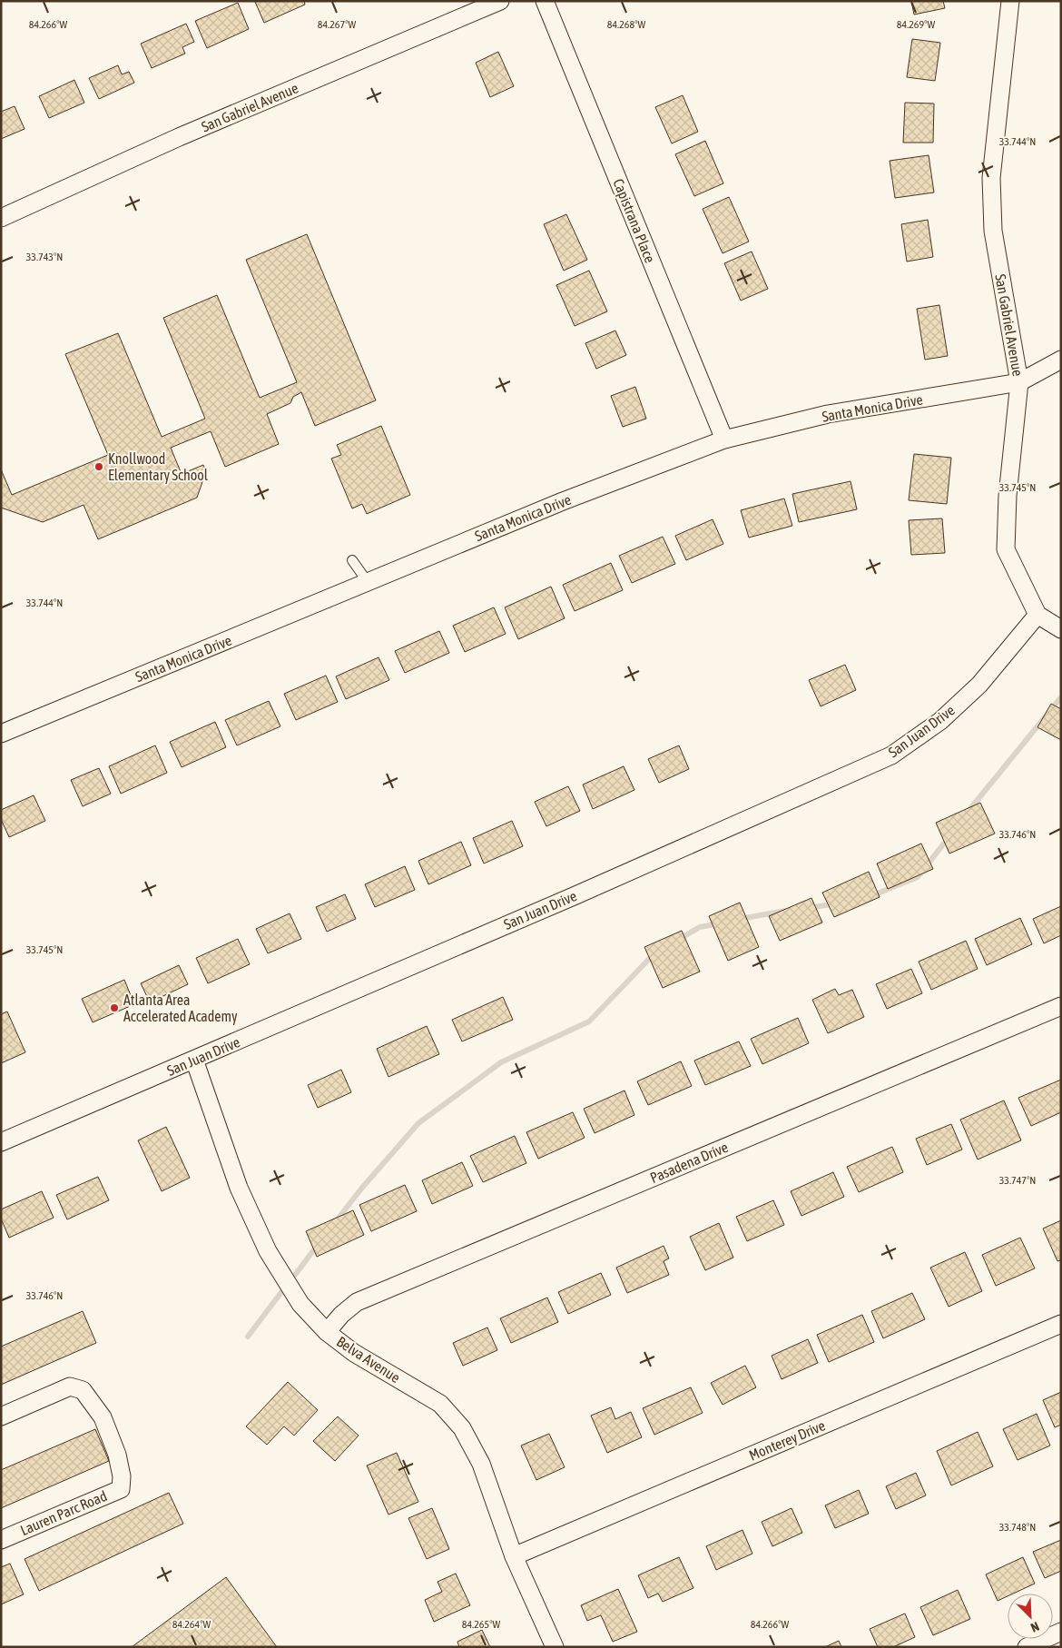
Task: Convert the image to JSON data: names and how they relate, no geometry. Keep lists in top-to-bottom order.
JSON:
{
  "streets": {
    "street": [
      "San Gabriel Avenue",
      "Capistrana Place",
      "Santa Monica Drive",
      "San Juan Drive",
      "Pasadena Drive",
      "Belva Avenue",
      "Monterey Drive",
      "Lauren Parc Road"
    ]
  },
  "crossings": [
    ["San Gabriel Avenue", "Santa Monica Drive"],
    ["San Gabriel Avenue", "San Juan Drive"],
    ["Capistrana Place", "Santa Monica Drive"],
    ["San Juan Drive", "Belva Avenue"],
    ["Pasadena Drive", "Belva Avenue"],
    ["Belva Avenue", "Monterey Drive"]
  ],
  "places": ["Knollwood Elementary School", "Atlanta Area Accelerated Academy"],
  "north": "bottom right",
  "coordinates": [
    "84.266°W",
    "84.267°W",
    "84.268°W",
    "84.269°W",
    "33.744°N",
    "33.743°N",
    "33.745°N",
    "33.746°N",
    "33.747°N",
    "33.748°N",
    "84.264°W",
    "84.265°W"
  ]
}
